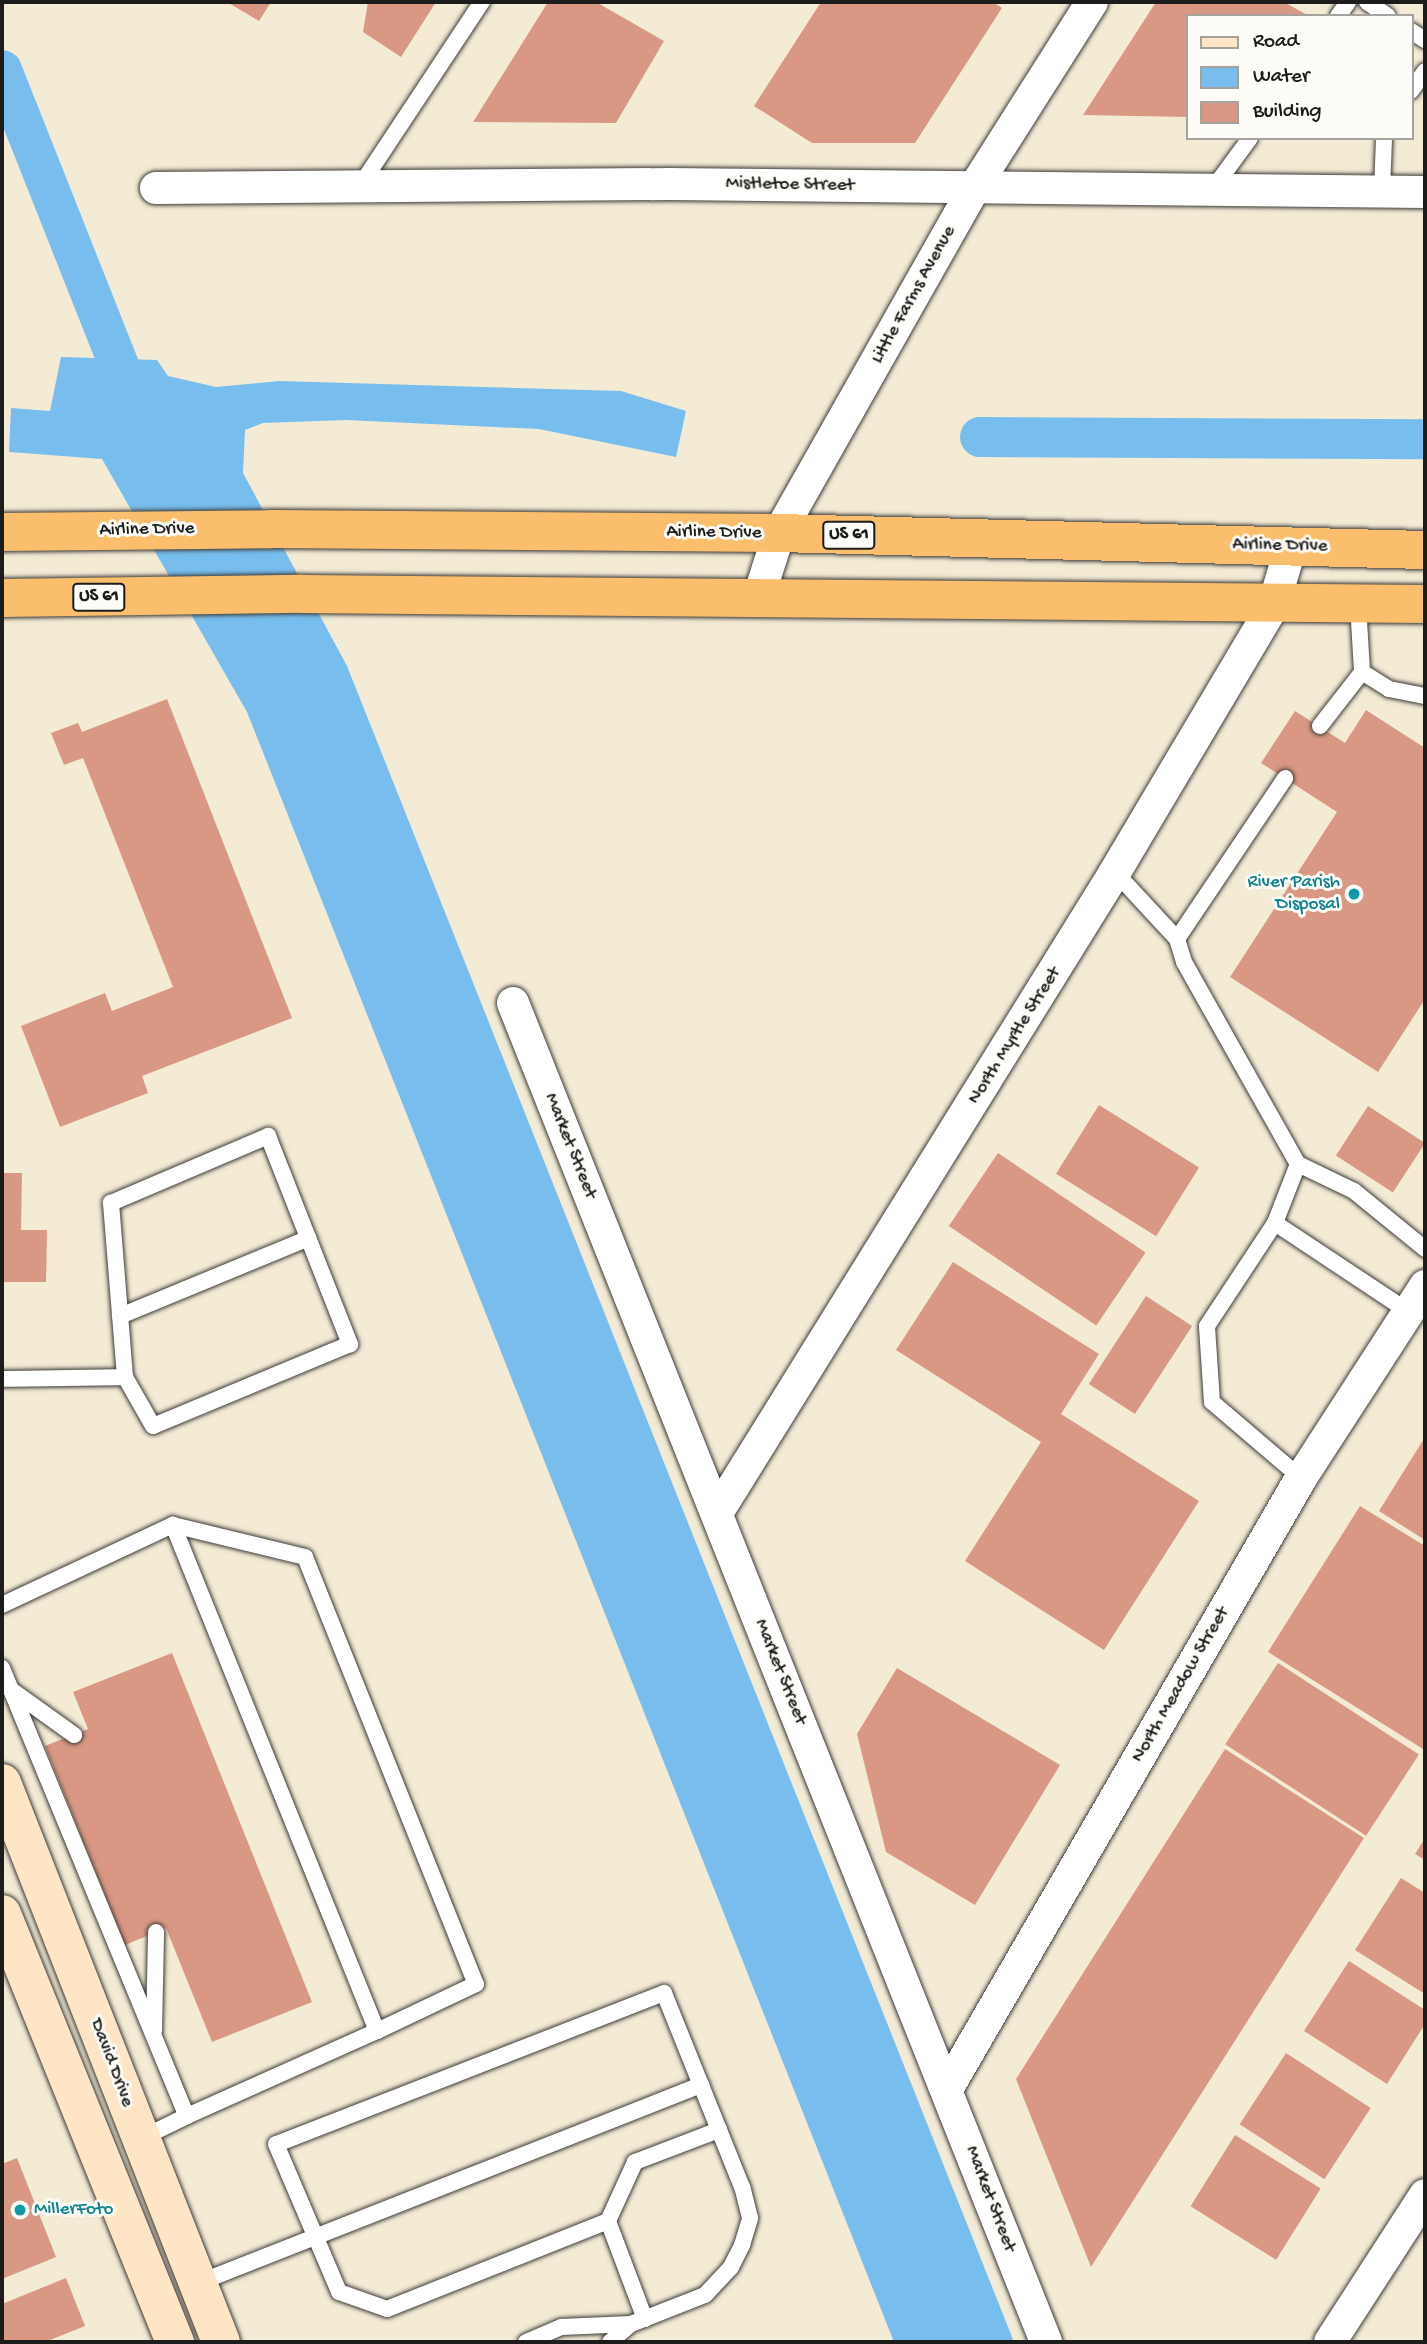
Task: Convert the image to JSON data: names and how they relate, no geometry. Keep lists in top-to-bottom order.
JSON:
{
  "streets": {
    "highway": ["Airline Drive", "US 61"],
    "main road": ["David Drive"],
    "street": [
      "Mistletoe Street",
      "Little Farms Avenue",
      "North Myrtle Street",
      "Market Street",
      "North Meadow Street"
    ]
  },
  "crossings": [
    ["Mistletoe Street", "Little Farms Avenue"],
    ["Little Farms Avenue", "Airline Drive"],
    ["Little Farms Avenue", "US 61"],
    ["Airline Drive", "North Myrtle Street"],
    ["US 61", "North Myrtle Street"],
    ["North Myrtle Street", "Market Street"],
    ["Market Street", "North Meadow Street"]
  ],
  "places": ["River Parish Disposal", "MillerFoto"],
  "legend": ["Road", "Water", "Building"]
}
